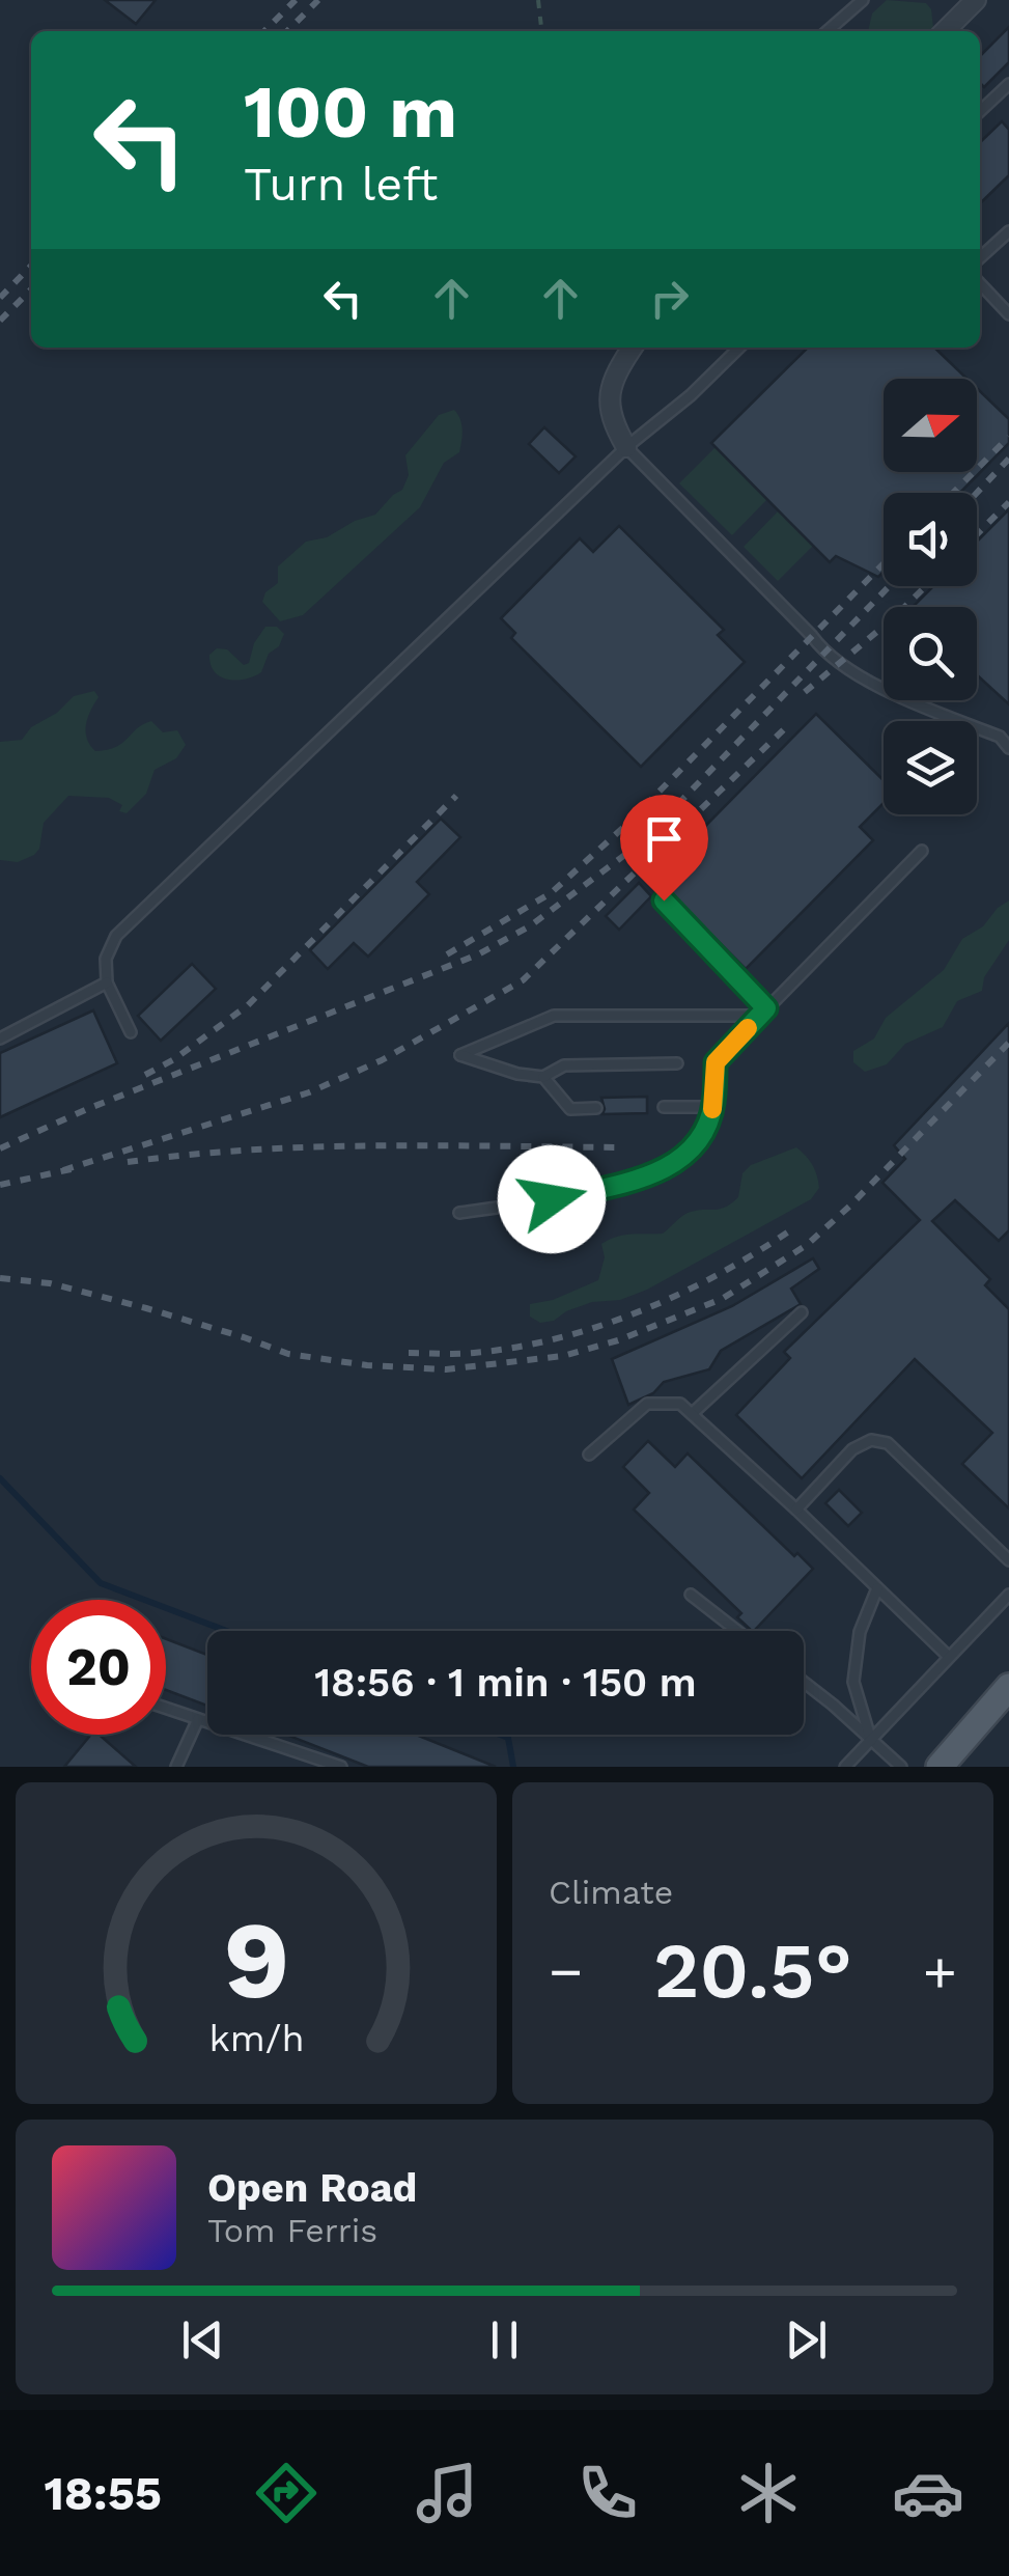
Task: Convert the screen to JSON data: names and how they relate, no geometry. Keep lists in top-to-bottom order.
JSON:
{
  "north": "right",
  "page": {
    "turn": ["100 m", "Turn left"],
    "limit": "20",
    "trip": "18:56 · 1 min · 150 m",
    "tile": "Climate",
    "heat": ["−", "20.5°", "+"],
    "song": ["Open Road", "Tom Ferris"],
    "tabs": "18:55",
    "gauge": ["9", "km/h"]
  }
}
